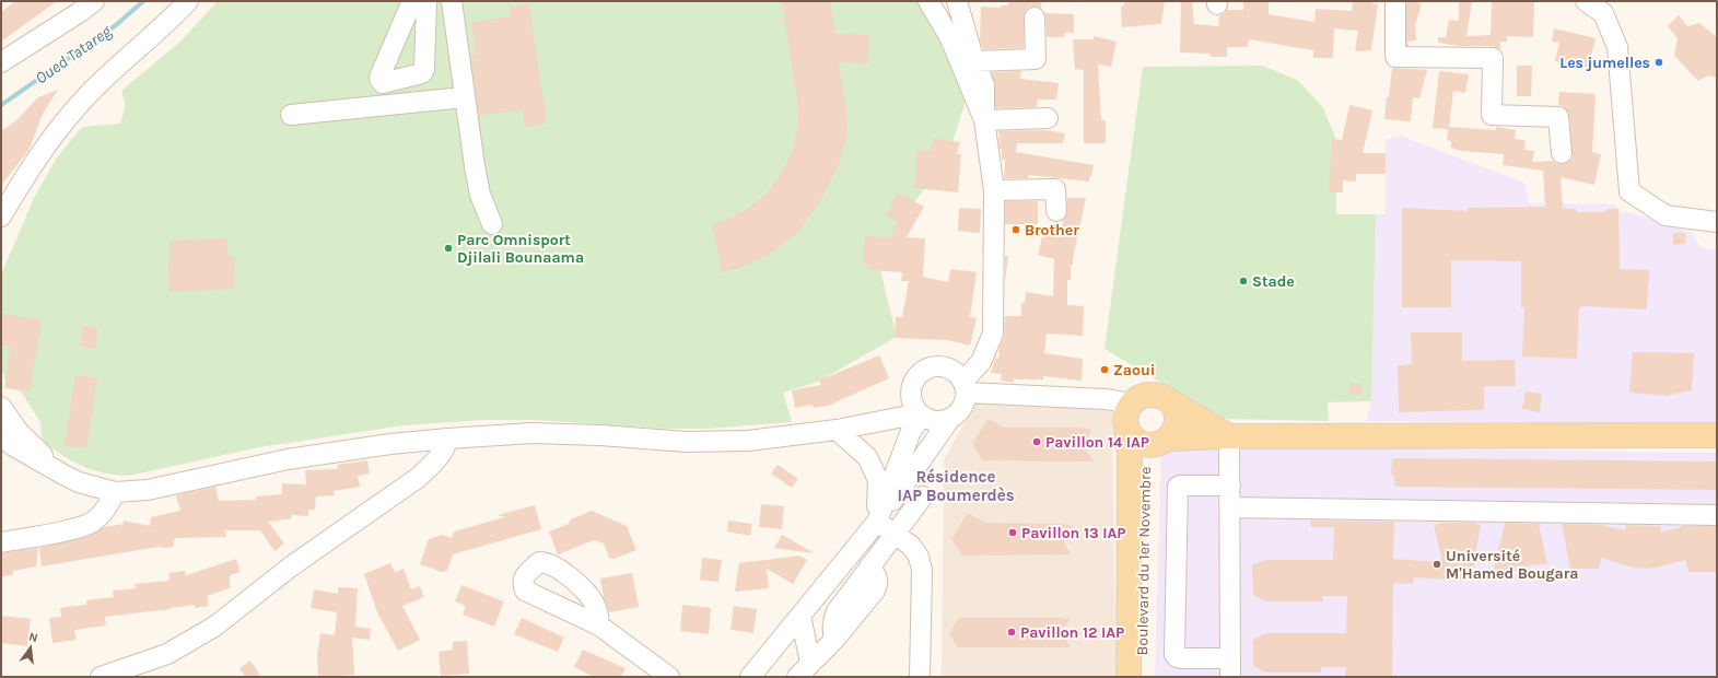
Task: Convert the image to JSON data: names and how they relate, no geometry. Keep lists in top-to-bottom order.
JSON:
{
  "streets": {
    "main road": ["Boulevard du 1er Novembre"]
  },
  "districts": ["Résidence IAP Boumerdès"],
  "water": ["Oued Tatareg"],
  "places": [
    "Les jumelles",
    "Brother",
    "Parc Omnisport Djilali Bounaama",
    "Stade",
    "Zaoui",
    "Pavillon 14 IAP",
    "Pavillon 13 IAP",
    "Université M'Hamed Bougara",
    "Pavillon 12 IAP"
  ],
  "north": "top"
}
